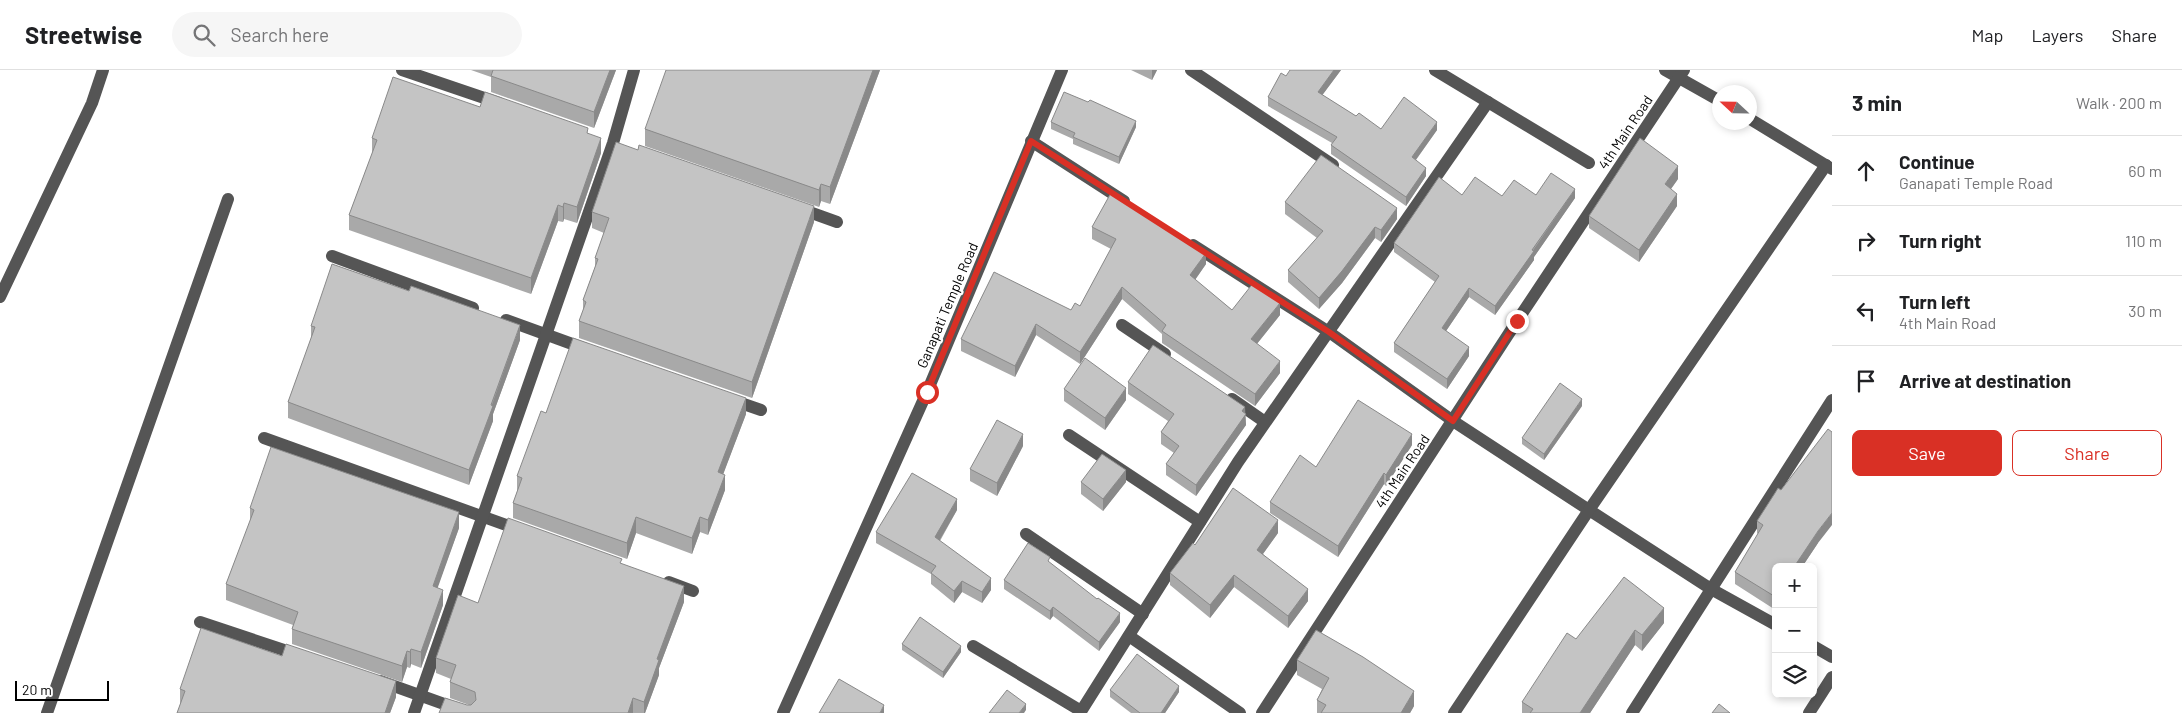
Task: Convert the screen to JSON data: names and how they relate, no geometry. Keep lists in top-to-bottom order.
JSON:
{
  "streets": {
    "street": ["4th Main Road", "Ganapati Temple Road"]
  },
  "scale_bar": "20 m",
  "north": "left",
  "page": {
    "header": "Streetwise",
    "search": "Search here",
    "nav": ["Map", "Layers", "Share"],
    "heading": ["3 min", "Walk · 200 m"],
    "list": [
      ["Continue", "Ganapati Temple Road", "60 m"],
      ["Turn right", "110 m"],
      ["Turn left", "4th Main Road", "30 m"],
      "Arrive at destination"
    ],
    "buttons": ["Save", "Share"],
    "map_buttons": ["+", "−"],
    "scale": "20 m"
  }
}
